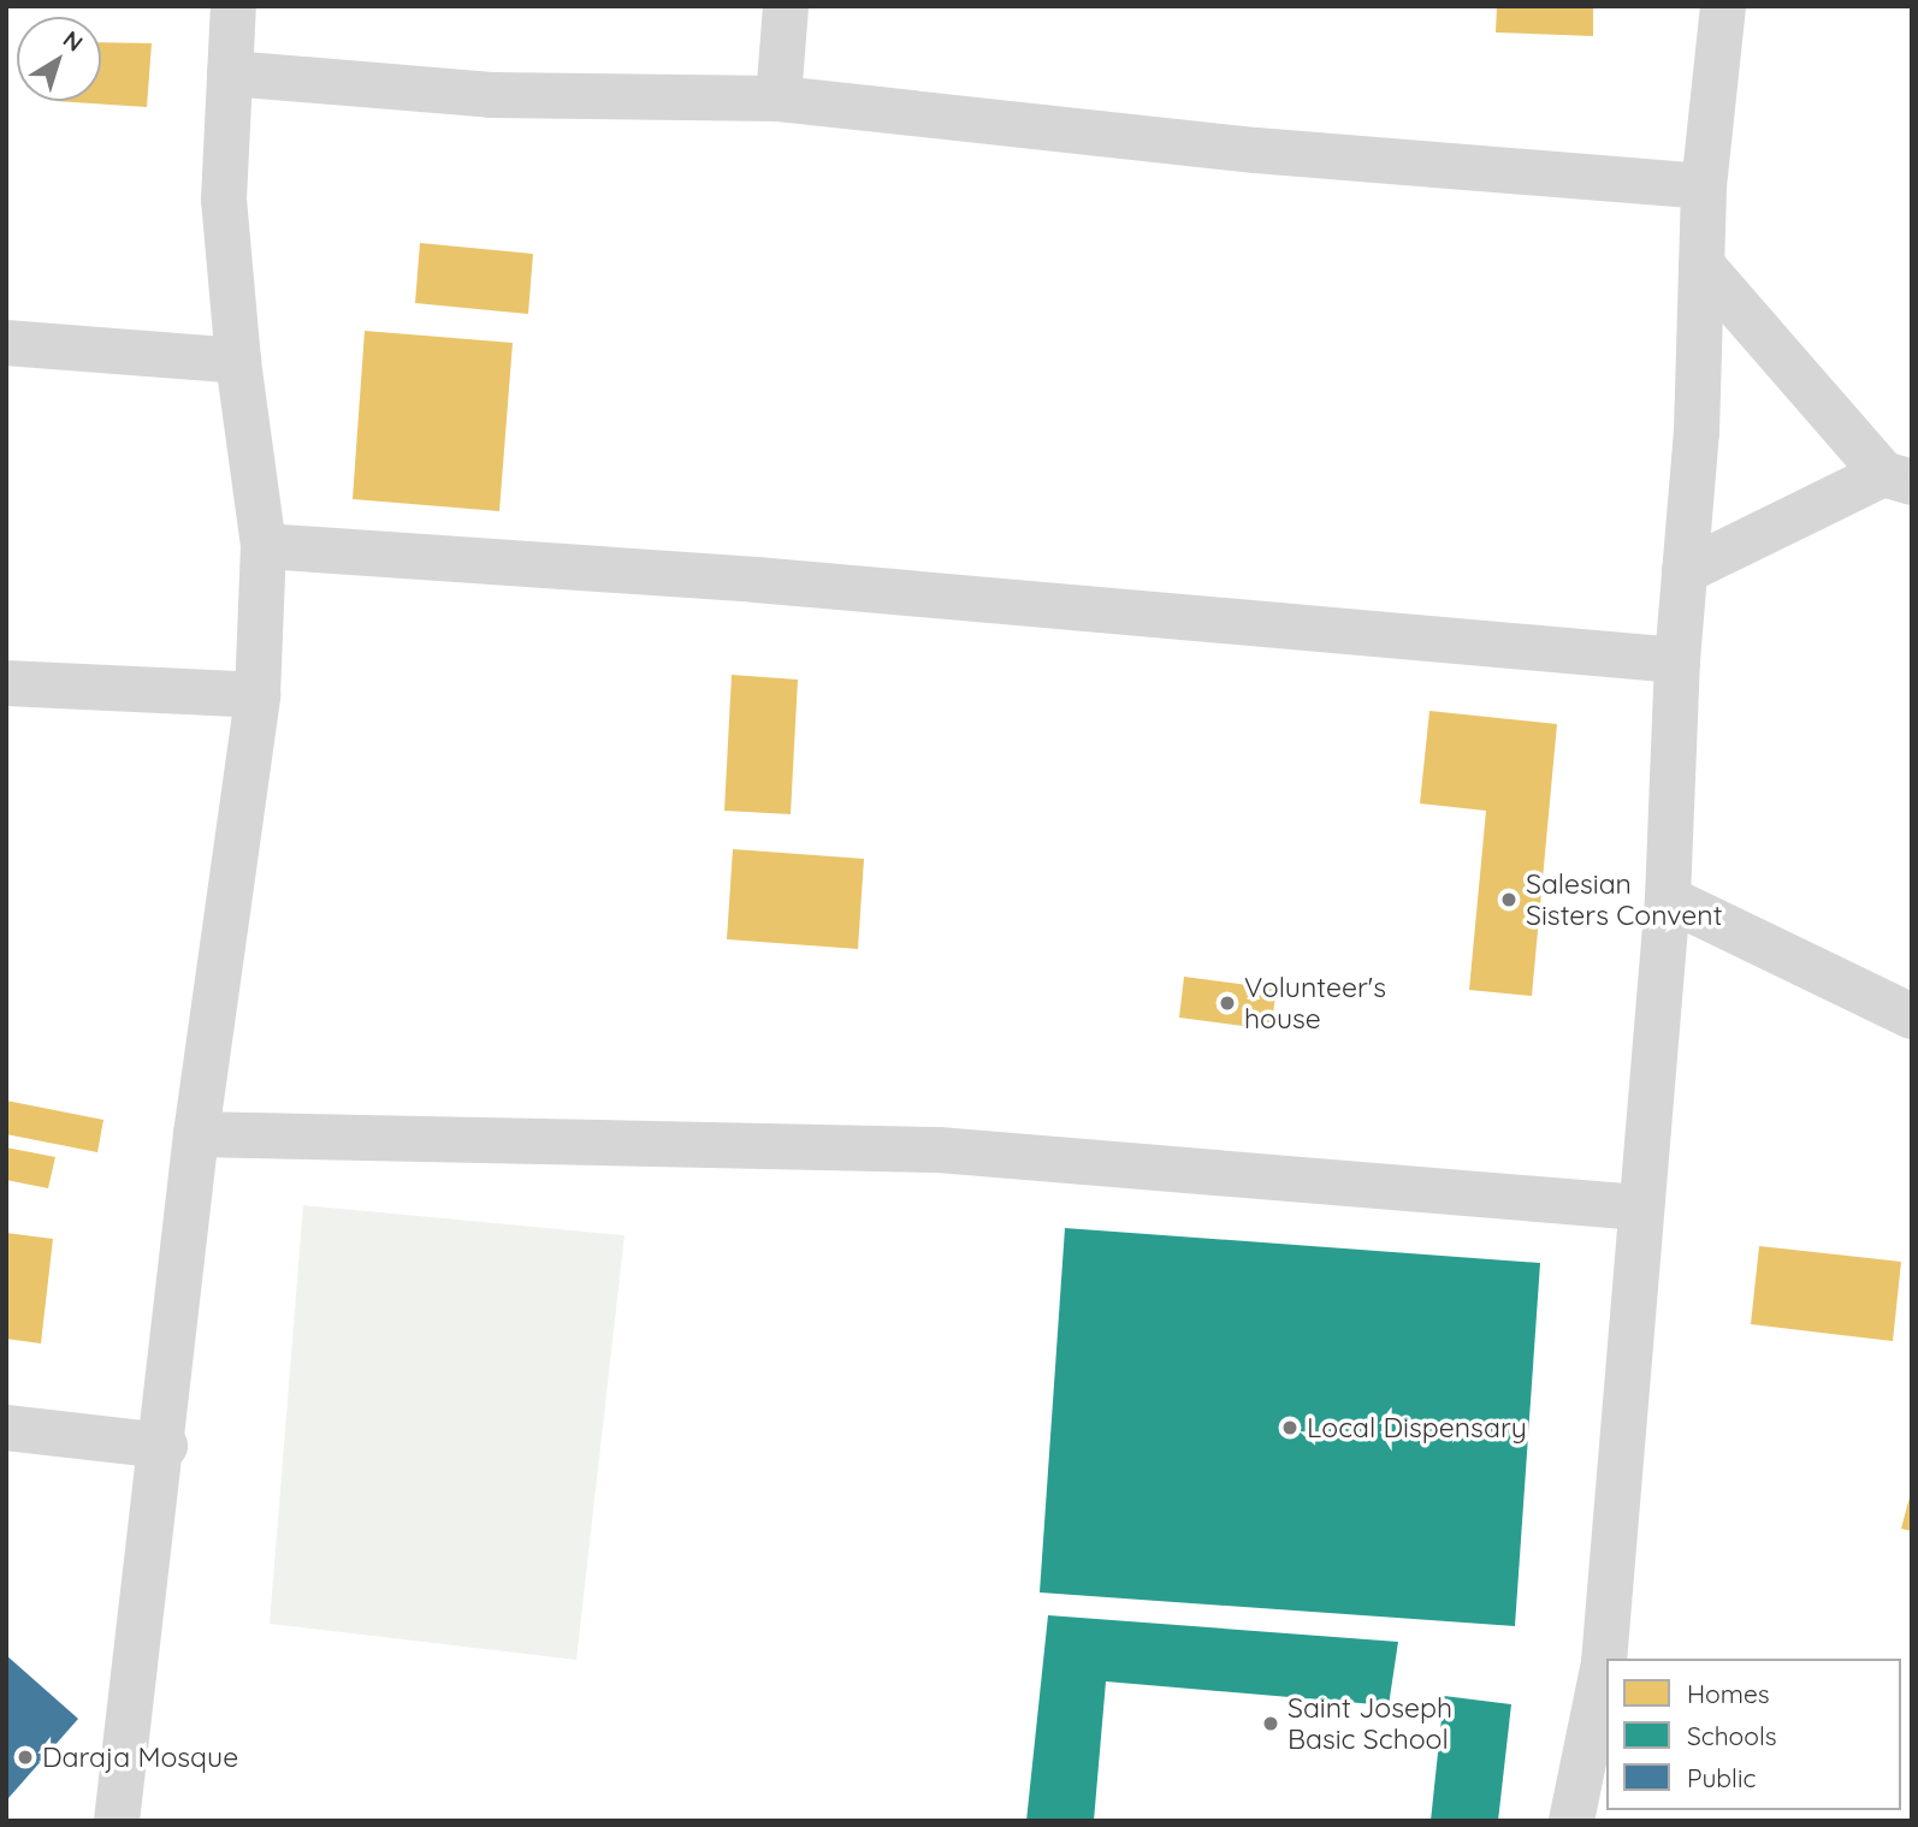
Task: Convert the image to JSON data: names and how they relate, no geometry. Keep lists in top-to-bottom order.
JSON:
{
  "places": [
    "Salesian Sisters Convent",
    "Volunteer's house",
    "Local Dispensary",
    "Saint Joseph Basic School",
    "Daraja Mosque"
  ],
  "legend": ["Homes", "Schools", "Public"],
  "north": "top right"
}
